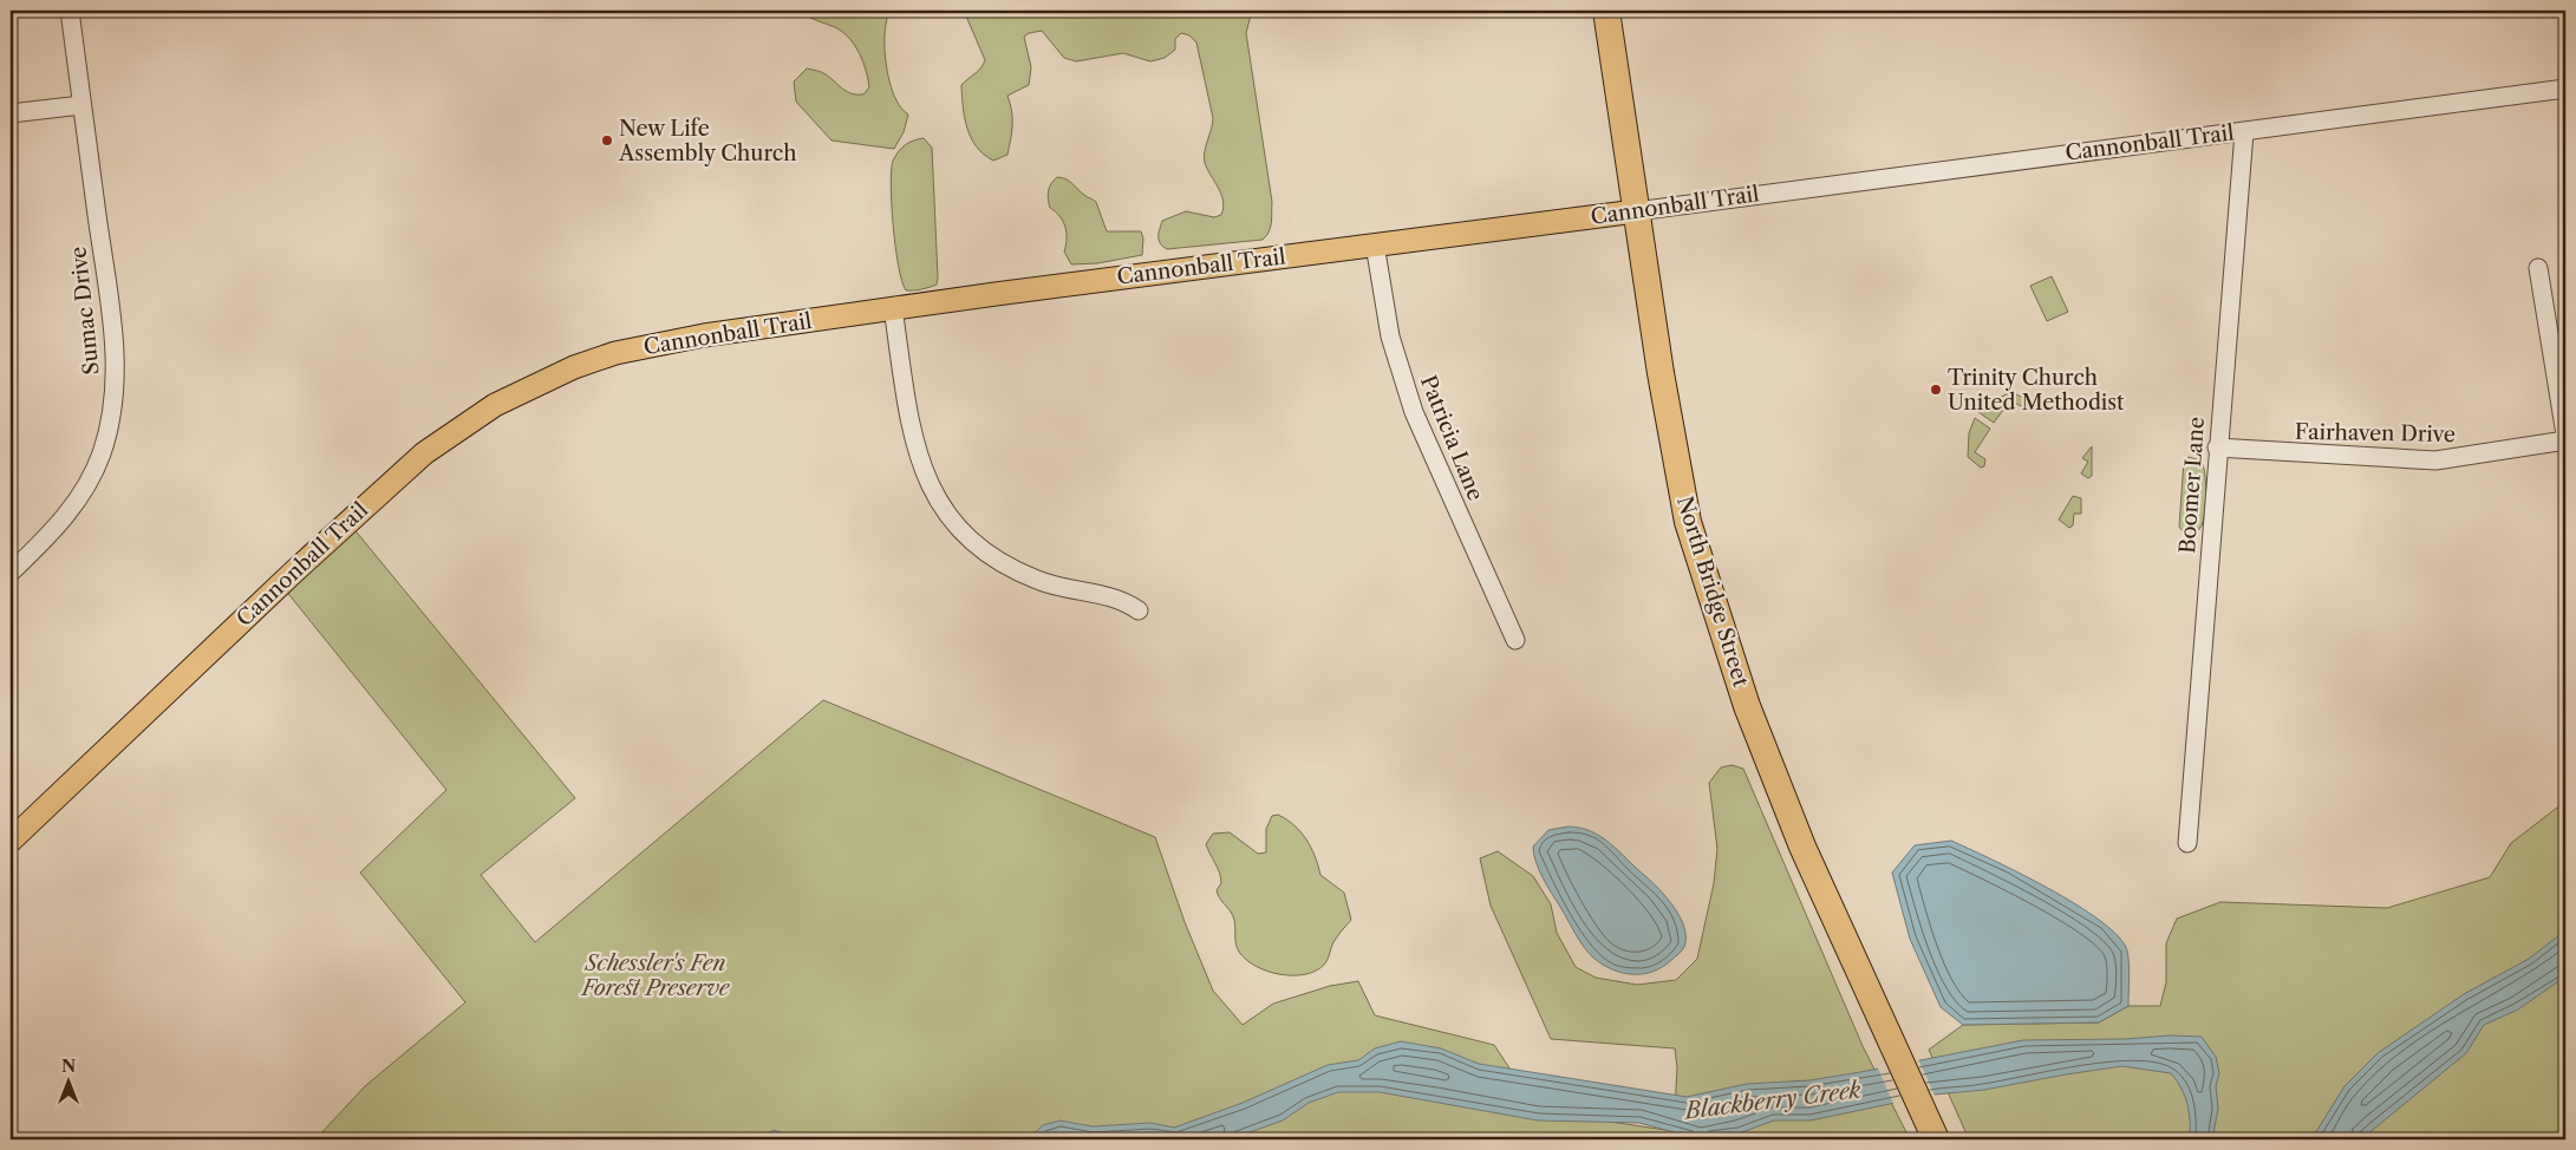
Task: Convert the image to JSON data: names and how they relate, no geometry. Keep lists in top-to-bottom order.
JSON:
{
  "streets": {
    "highway": ["North Bridge Street"],
    "main road": ["Cannonball Trail"],
    "street": [
      "Sumac Drive",
      "Fairhaven Drive",
      "Patricia Lane",
      "Boomer Lane"
    ]
  },
  "crossings": [
    ["Cannonball Trail", "Patricia Lane"],
    ["Cannonball Trail", "Boomer Lane"],
    ["Cannonball Trail", "North Bridge Street"],
    ["Fairhaven Drive", "Boomer Lane"]
  ],
  "water": ["Blackberry Creek"],
  "parks": ["Schessler's Fen Forest Preserve"],
  "places": ["New Life Assembly Church", "Trinity Church United Methodist"],
  "north": "top"
}
